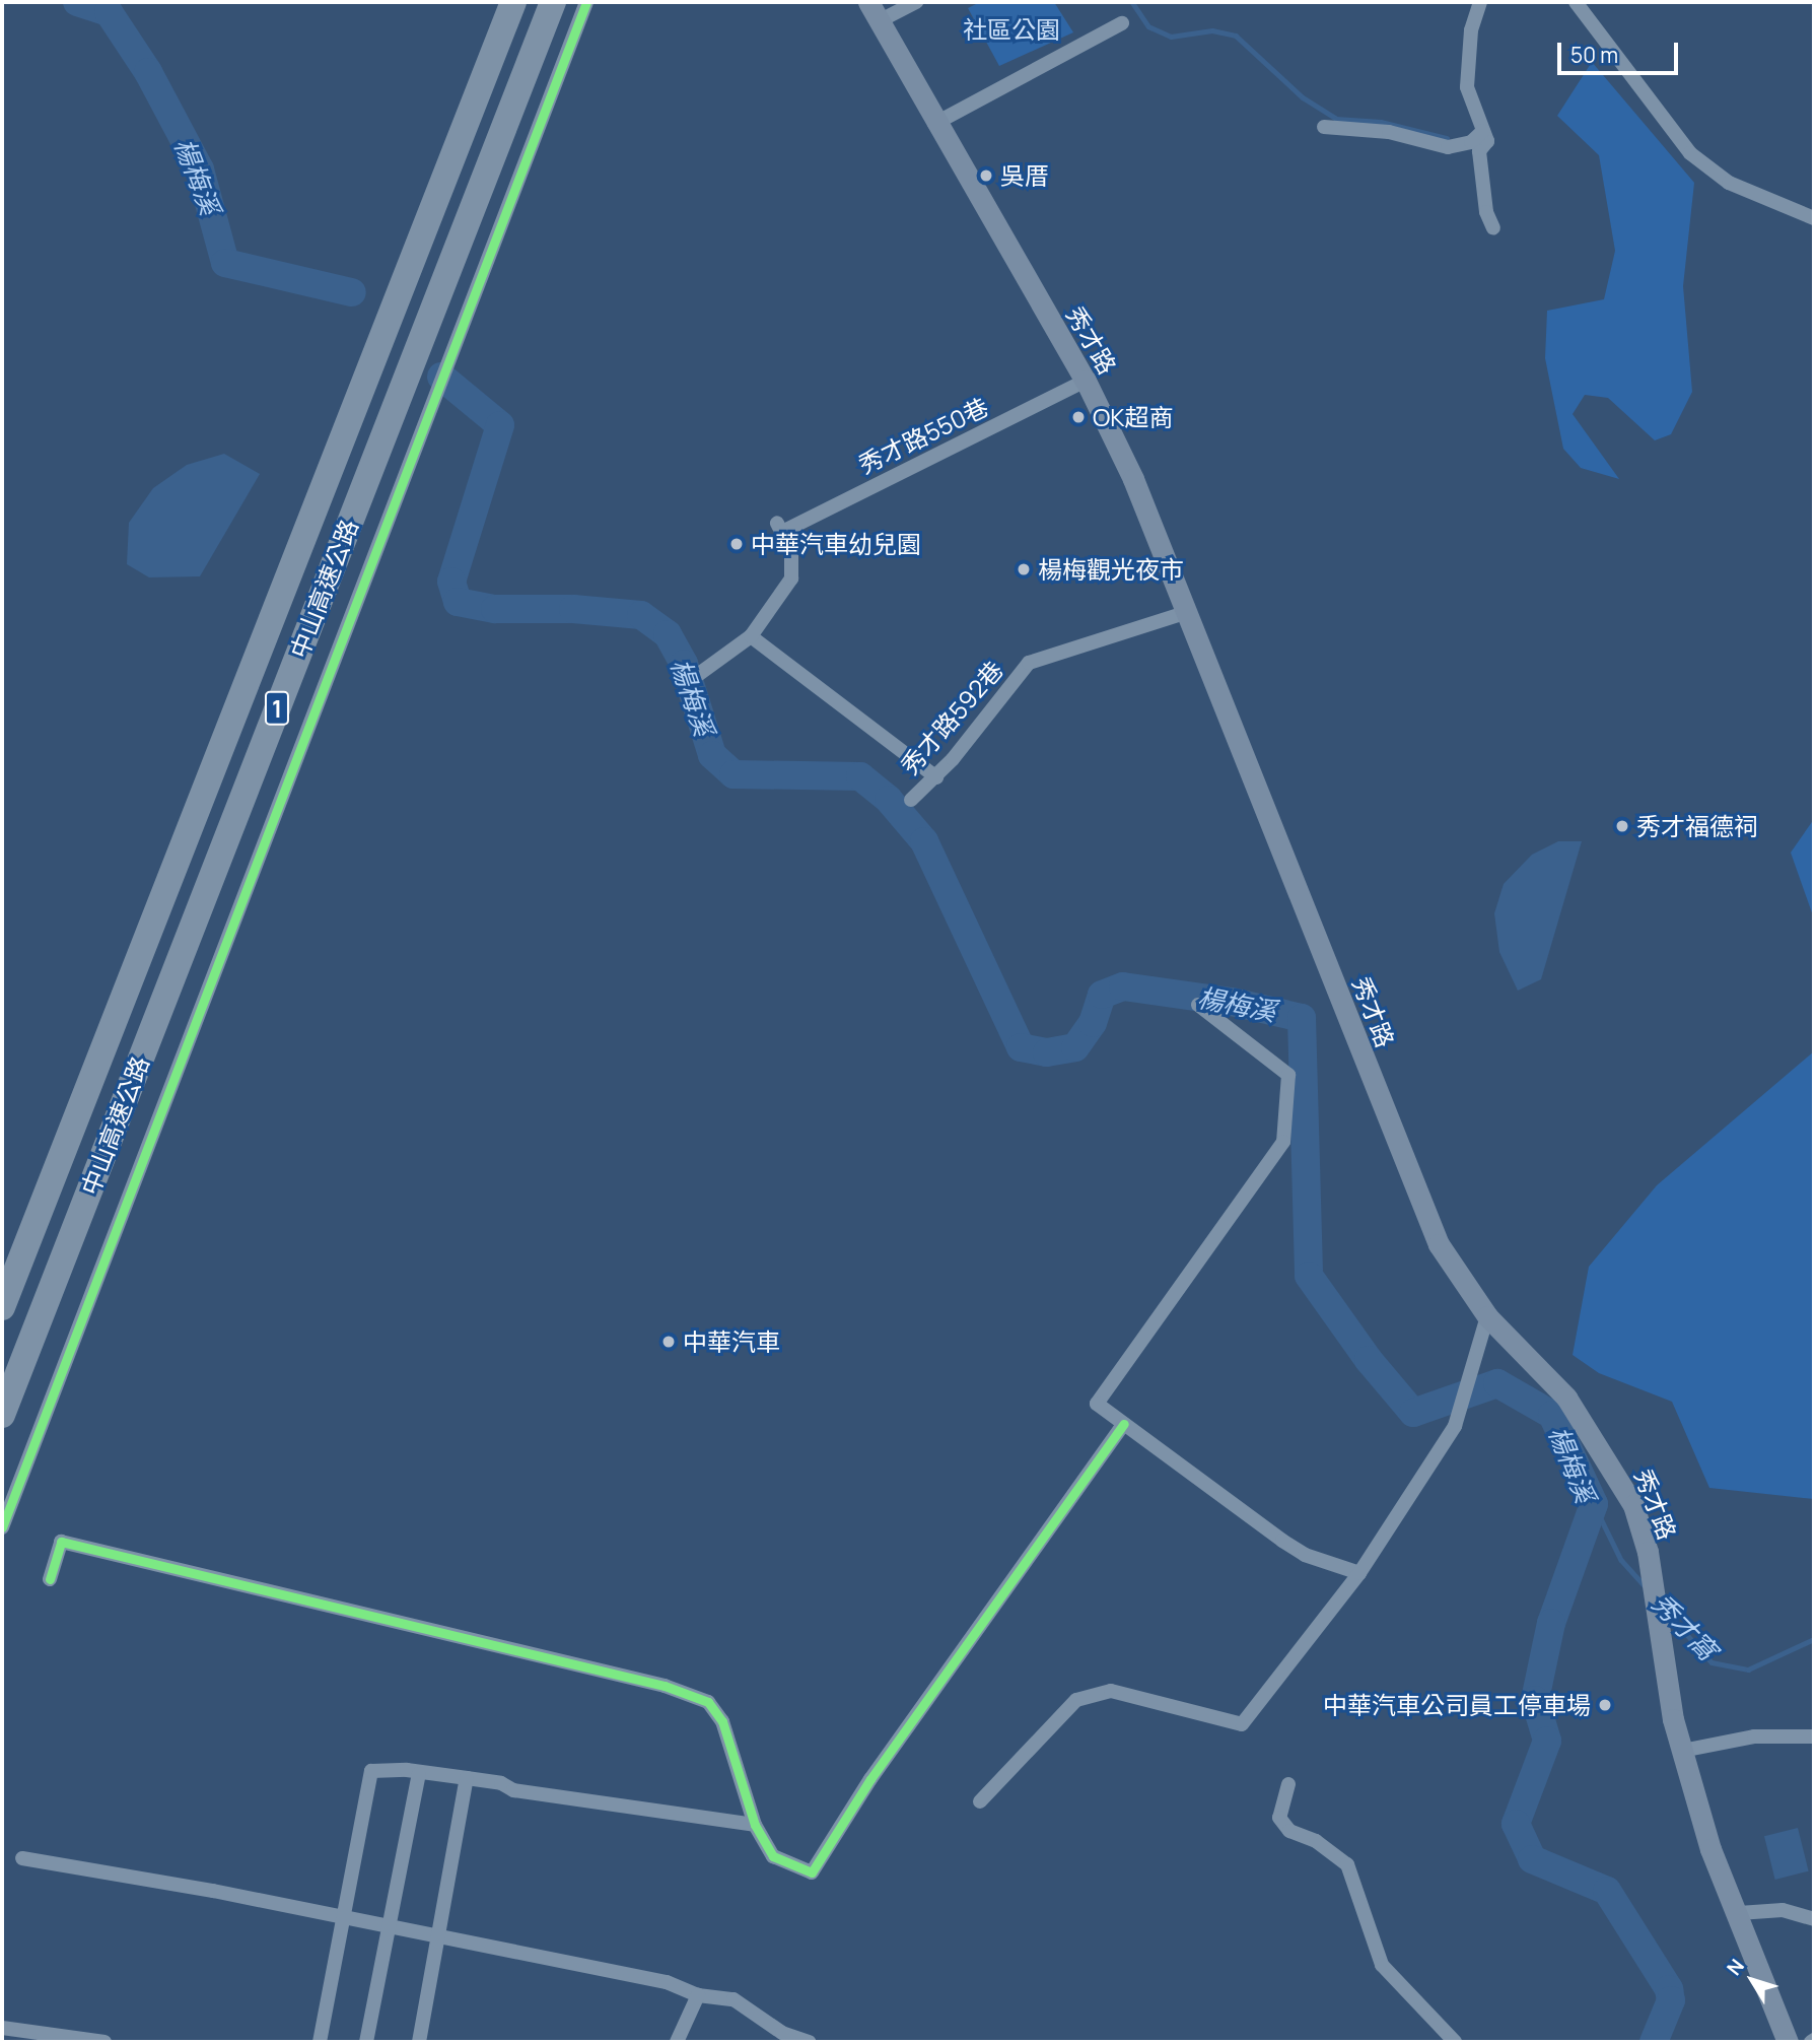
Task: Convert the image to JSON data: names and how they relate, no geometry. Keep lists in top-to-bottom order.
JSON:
{
  "streets": {
    "highway": ["中山高速公路", "1"],
    "main road": ["秀才路"],
    "street": ["秀才路550巷", "秀才路592巷"]
  },
  "crossings": [
    ["秀才路", "秀才路550巷"],
    ["秀才路", "秀才路592巷"]
  ],
  "water": ["楊梅溪", "秀才窩"],
  "parks": ["社區公園"],
  "places": [
    "吳厝",
    "OK超商",
    "中華汽車幼兒園",
    "楊梅觀光夜市",
    "秀才福德祠",
    "中華汽車",
    "中華汽車公司員工停車場"
  ],
  "scale_bar": "50 m",
  "north": "top left"
}
